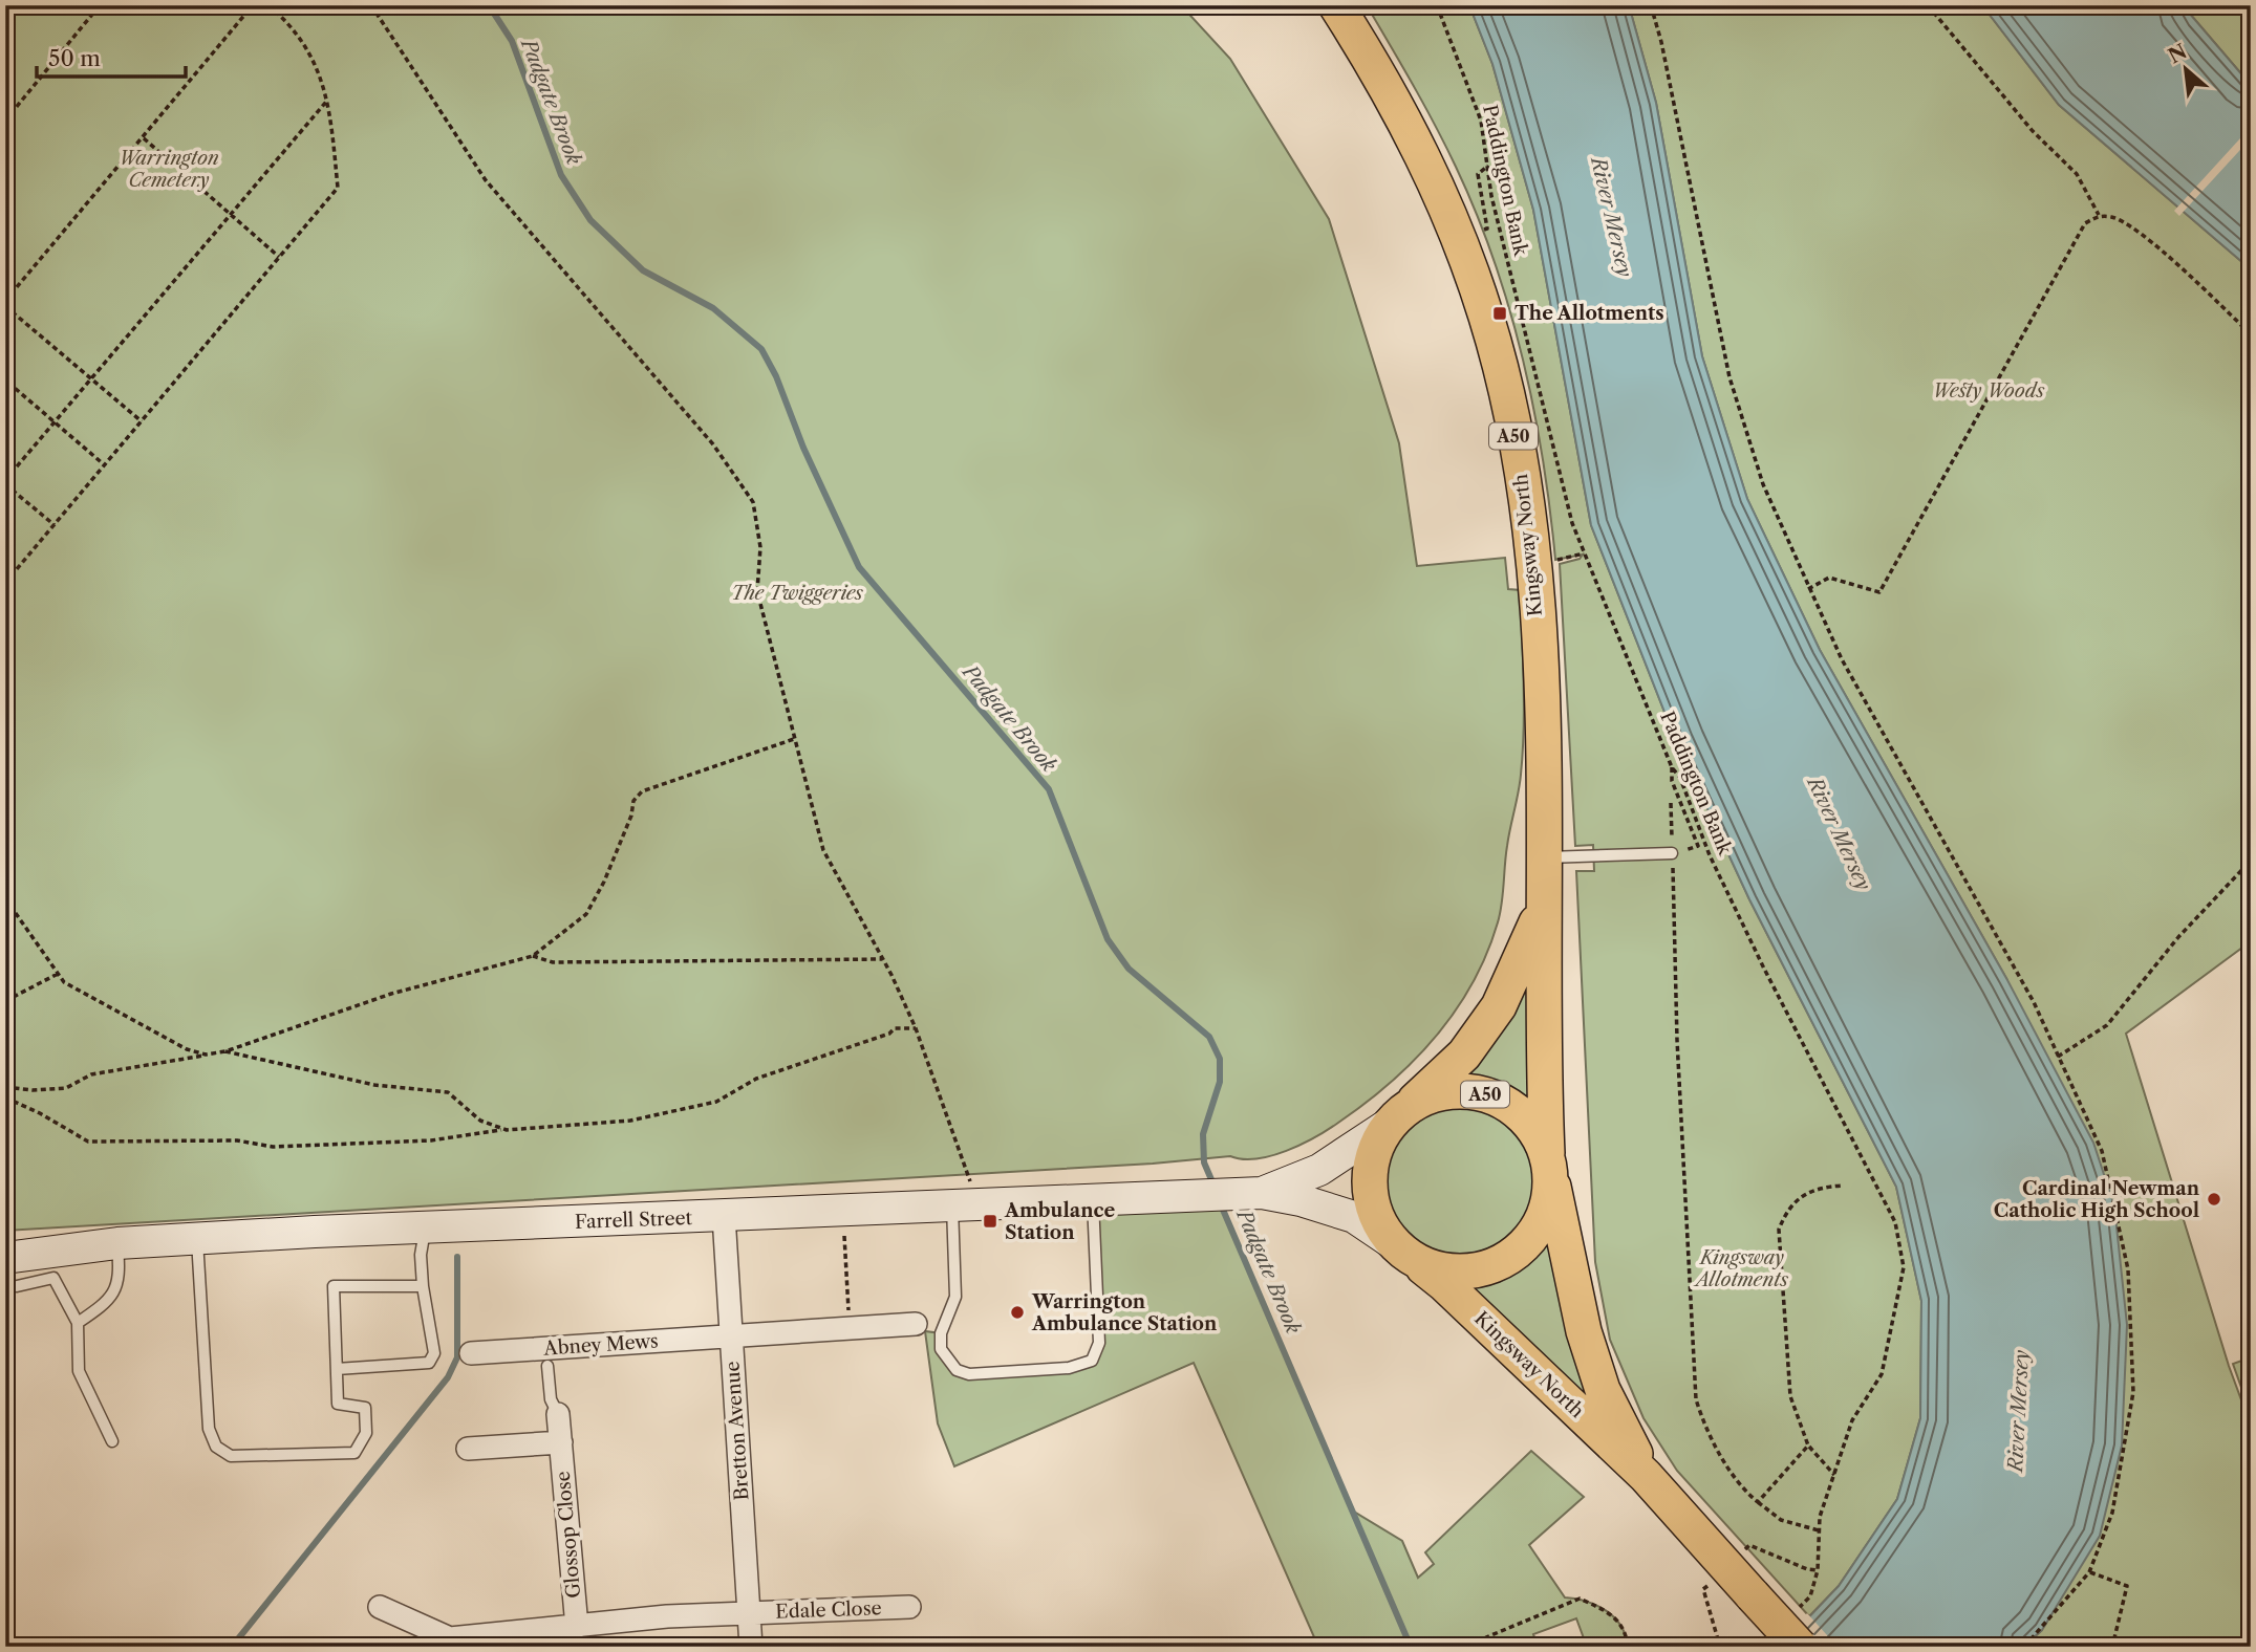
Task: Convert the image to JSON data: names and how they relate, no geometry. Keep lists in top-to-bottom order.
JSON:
{
  "streets": {
    "main road": ["A50", "Kingsway North"],
    "street": [
      "Farrell Street",
      "Abney Mews",
      "Bretton Avenue",
      "Glossop Close",
      "Edale Close"
    ],
    "path": ["Paddington Bank"]
  },
  "crossings": [
    ["A50", "Kingsway North"],
    ["A50", "Farrell Street"],
    ["Kingsway North", "Farrell Street"],
    ["Farrell Street", "Bretton Avenue"],
    ["Abney Mews", "Bretton Avenue"],
    ["Bretton Avenue", "Edale Close"],
    ["Glossop Close", "Edale Close"]
  ],
  "water": ["Padgate Brook", "River Mersey"],
  "parks": [
    "Warrington Cemetery",
    "Westy Woods",
    "The Twiggeries",
    "Kingsway Allotments"
  ],
  "places": {
    "transit": ["The Allotments", "Ambulance Station"],
    "other": ["Cardinal Newman Catholic High School", "Warrington Ambulance Station"]
  },
  "scale_bar": "50 m",
  "north": "top left"
}
